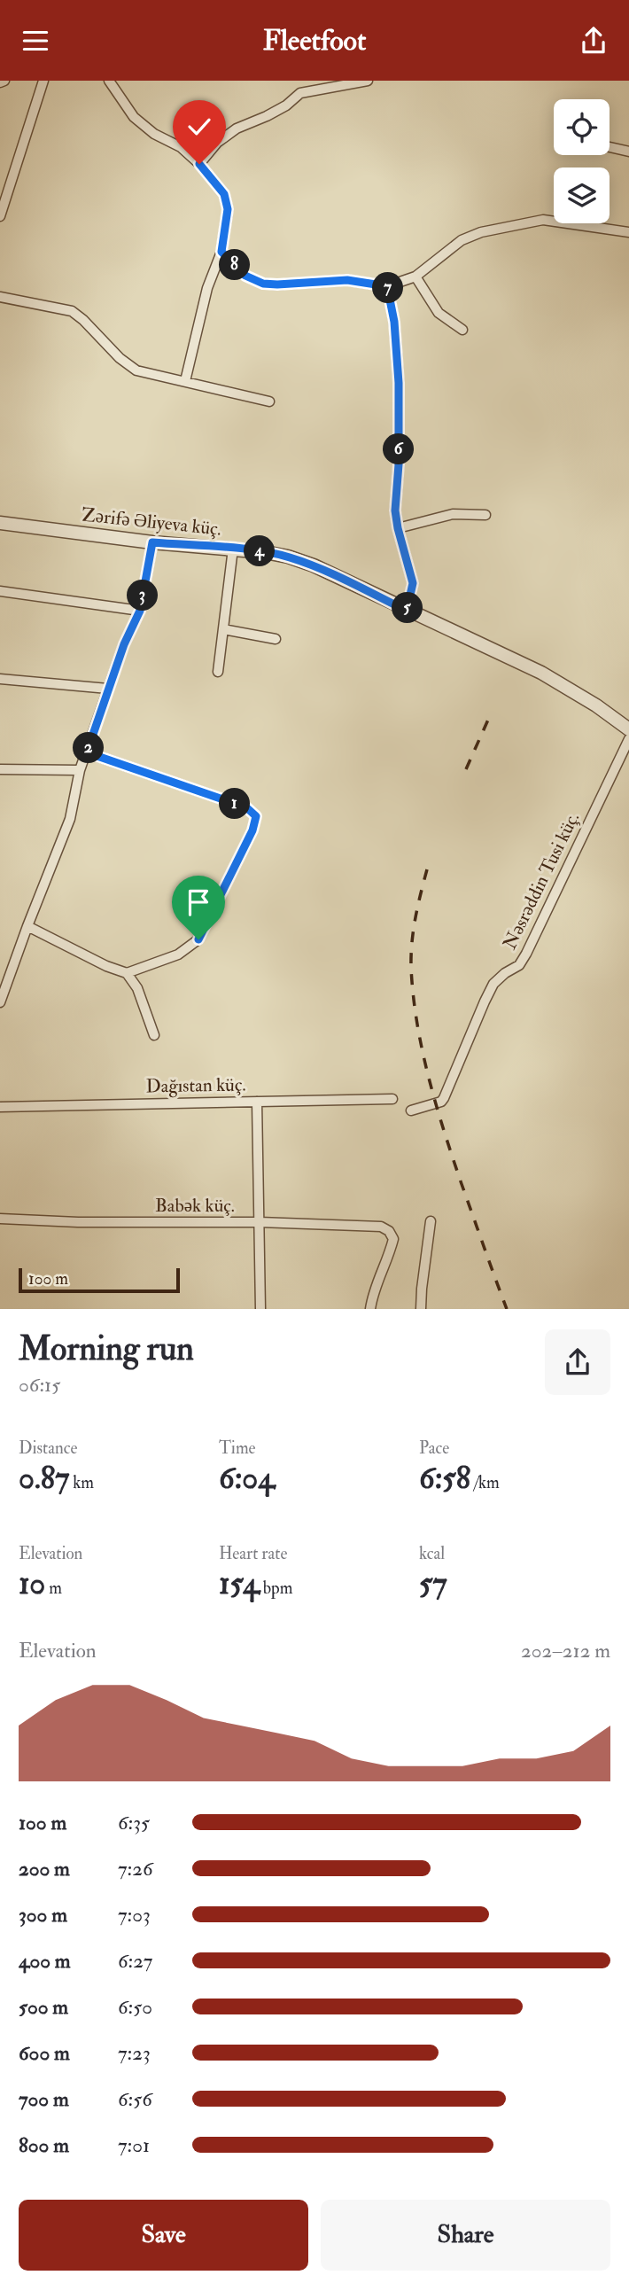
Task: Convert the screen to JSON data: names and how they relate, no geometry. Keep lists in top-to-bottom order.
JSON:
{
  "streets": {
    "street": [
      "Zərifə Əliyeva küç.",
      "Nəsrəddin Tusi küç.",
      "Dağıstan küç.",
      "Babək küç."
    ]
  },
  "scale_bar": "100 m",
  "page": {
    "header": "Fleetfoot",
    "pins": [
      "8",
      "7",
      "6",
      "4",
      "3",
      "5",
      "2",
      "1"
    ],
    "scale": "100 m",
    "heading": ["Morning run", "06:15"],
    "stats": [
      ["Distance", "0.87 km"],
      ["Time", "6:04"],
      ["Pace", "6:58 /km"],
      ["Elevation", "10 m"],
      ["Heart rate", "154 bpm"],
      ["kcal", "57"]
    ],
    "chart": ["Elevation", "202–212 m"],
    "list": [
      {
        "name": "100 m",
        "note": "6:35"
      },
      {
        "name": "200 m",
        "note": "7:26"
      },
      {
        "name": "300 m",
        "note": "7:03"
      },
      {
        "name": "400 m",
        "note": "6:27"
      },
      {
        "name": "500 m",
        "note": "6:50"
      },
      {
        "name": "600 m",
        "note": "7:23"
      },
      {
        "name": "700 m",
        "note": "6:56"
      },
      {
        "name": "800 m",
        "note": "7:01"
      }
    ],
    "buttons": ["Save", "Share"]
  }
}
